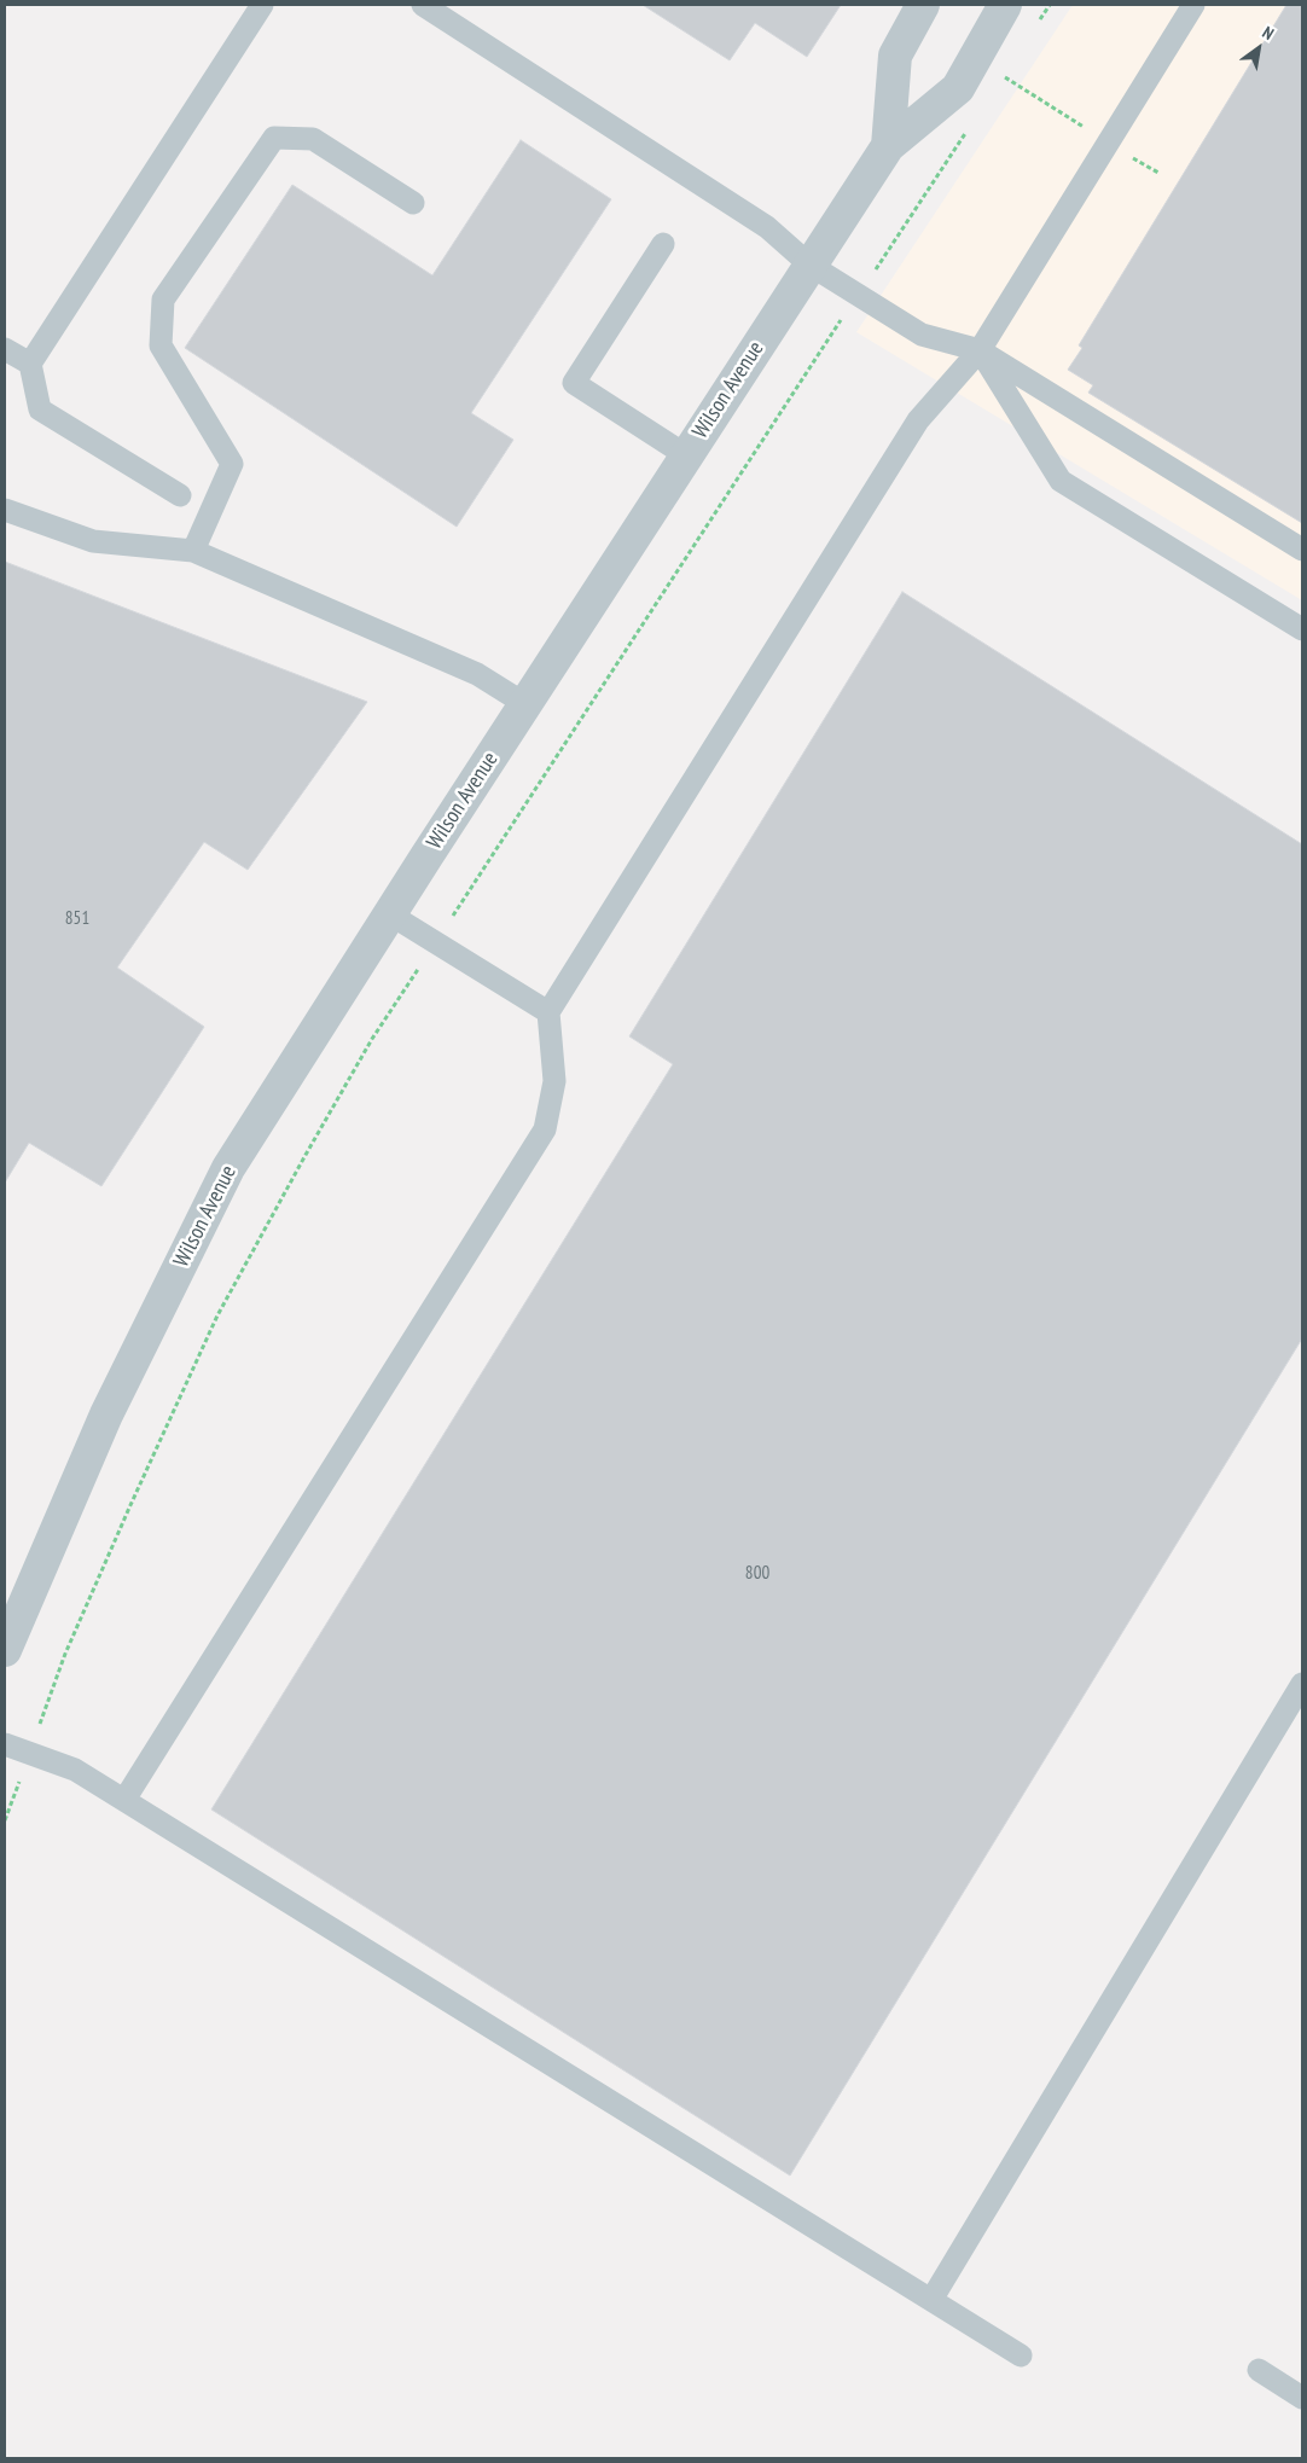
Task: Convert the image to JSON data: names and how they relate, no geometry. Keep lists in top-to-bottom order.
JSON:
{
  "streets": {
    "street": ["Wilson Avenue"]
  },
  "house_numbers": ["851", "800"],
  "north": "top right"
}
